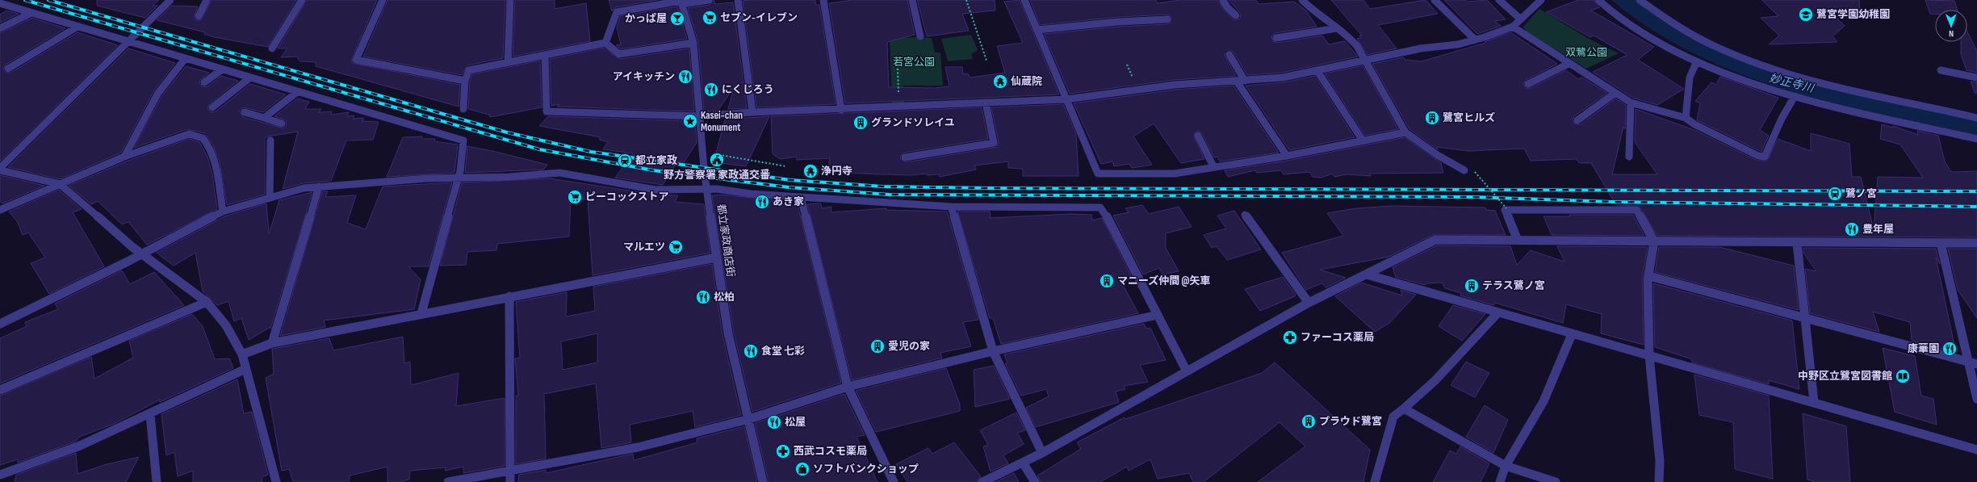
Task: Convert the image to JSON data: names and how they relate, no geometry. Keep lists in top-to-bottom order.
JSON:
{
  "streets": {
    "street": ["都立家政商店街"]
  },
  "water": ["妙正寺川"],
  "parks": ["双鷺公園", "若宮公園"],
  "places": {
    "school or university": ["鷺宮学園幼稚園"],
    "supermarket": ["セブン-イレブン", "ピーコックストア", "マルエツ"],
    "bar": ["かっぱ屋"],
    "restaurant": [
      "アイキッチン",
      "にくじろう",
      "あき家",
      "豊年屋",
      "松柏",
      "康華園",
      "食堂 七彩",
      "松屋"
    ],
    "temple": ["仙蔵院", "浄円寺"],
    "building": [
      "鷺宮ヒルズ",
      "グランドソレイユ",
      "マニーズ仲間 @矢車",
      "テラス鷺ノ宮",
      "愛児の家",
      "プラウド鷺宮"
    ],
    "place": ["Kasei-chan Monument"],
    "public building": ["野方警察署 家政通交番"],
    "station": ["都立家政", "鷺ノ宮"],
    "pharmacy": ["ファーコス薬局", "西武コスモ薬局"],
    "library": ["中野区立鷺宮図書館"],
    "shop": ["ソフトバンクショップ"]
  },
  "north": "bottom"
}
